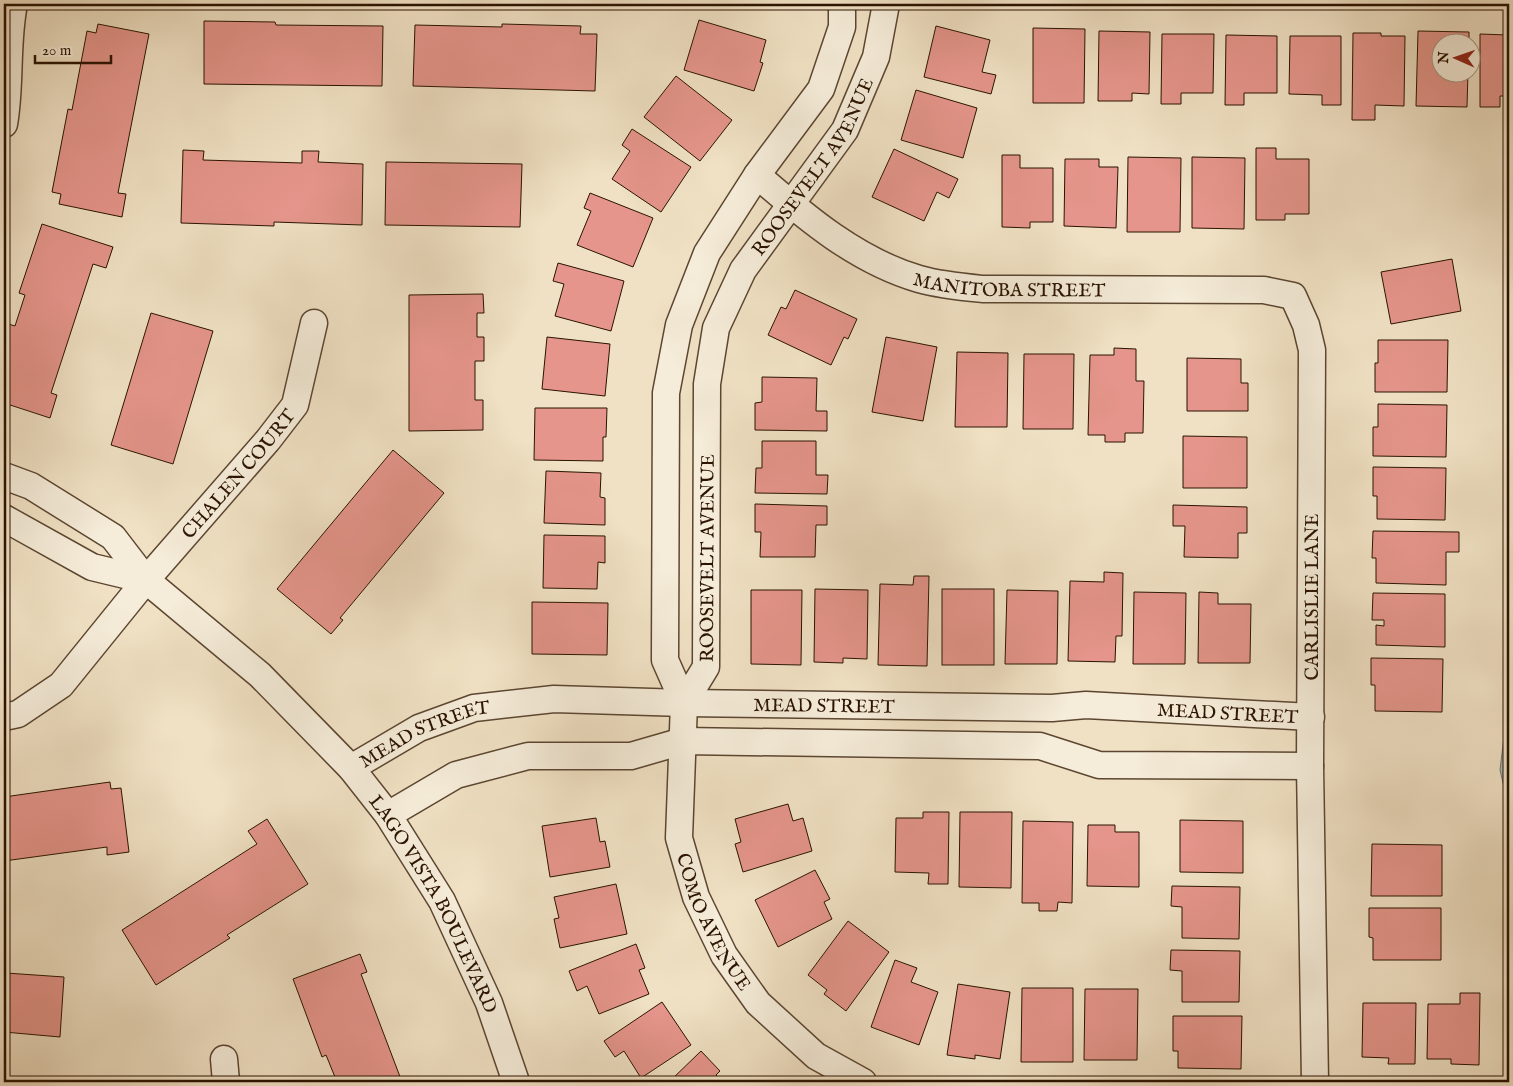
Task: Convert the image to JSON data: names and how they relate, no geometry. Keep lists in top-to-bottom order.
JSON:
{
  "streets": {
    "street": [
      "ROOSEVELT AVENUE",
      "MANITOBA STREET",
      "CHALEN COURT",
      "CARLISLIE LANE",
      "MEAD STREET",
      "LAGO VISTA BOULEVARD",
      "COMO AVENUE"
    ]
  },
  "crossings": [
    ["ROOSEVELT AVENUE", "MANITOBA STREET"],
    ["ROOSEVELT AVENUE", "MEAD STREET"],
    ["ROOSEVELT AVENUE", "COMO AVENUE"],
    ["MANITOBA STREET", "CARLISLIE LANE"],
    ["CHALEN COURT", "LAGO VISTA BOULEVARD"],
    ["CARLISLIE LANE", "MEAD STREET"],
    ["MEAD STREET", "LAGO VISTA BOULEVARD"],
    ["MEAD STREET", "COMO AVENUE"]
  ],
  "scale_bar": "20 m",
  "north": "left"
}
